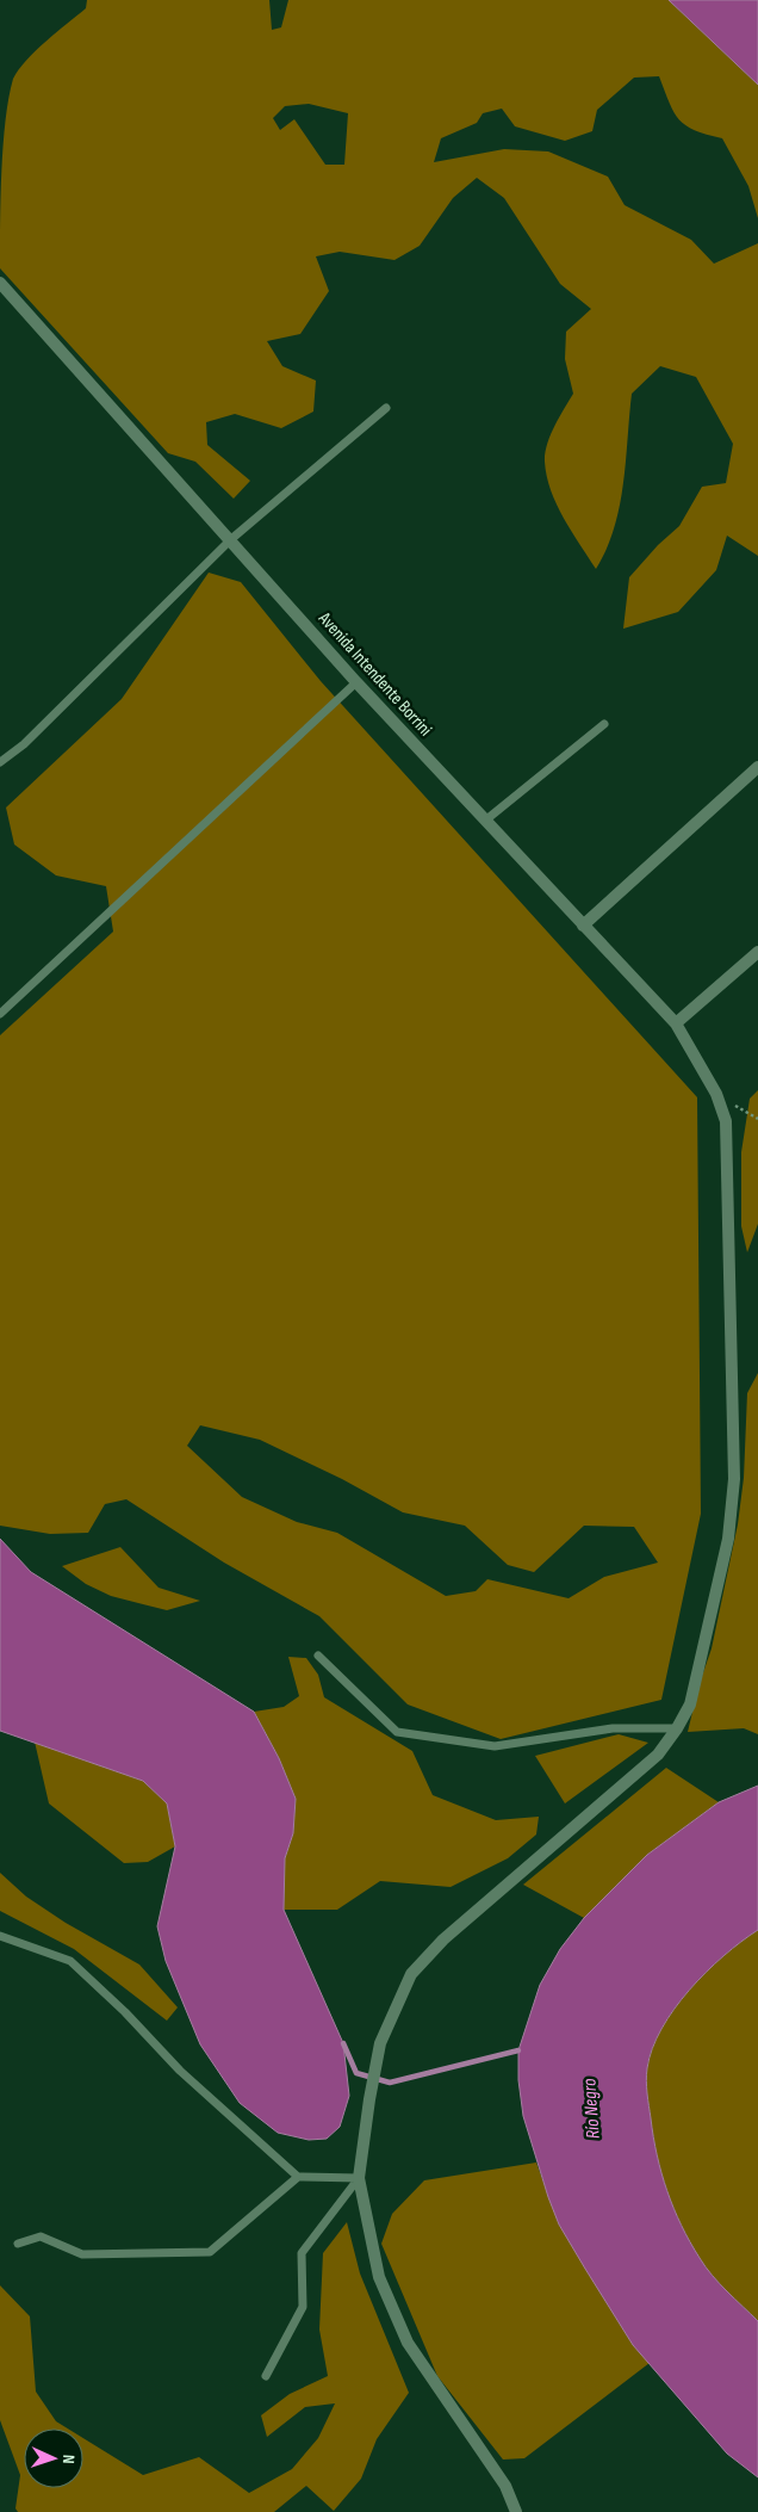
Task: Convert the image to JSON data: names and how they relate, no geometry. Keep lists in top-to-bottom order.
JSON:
{
  "streets": {
    "street": ["Avenida Intendente Borrini"]
  },
  "water": ["Río Negro"],
  "north": "right"
}
